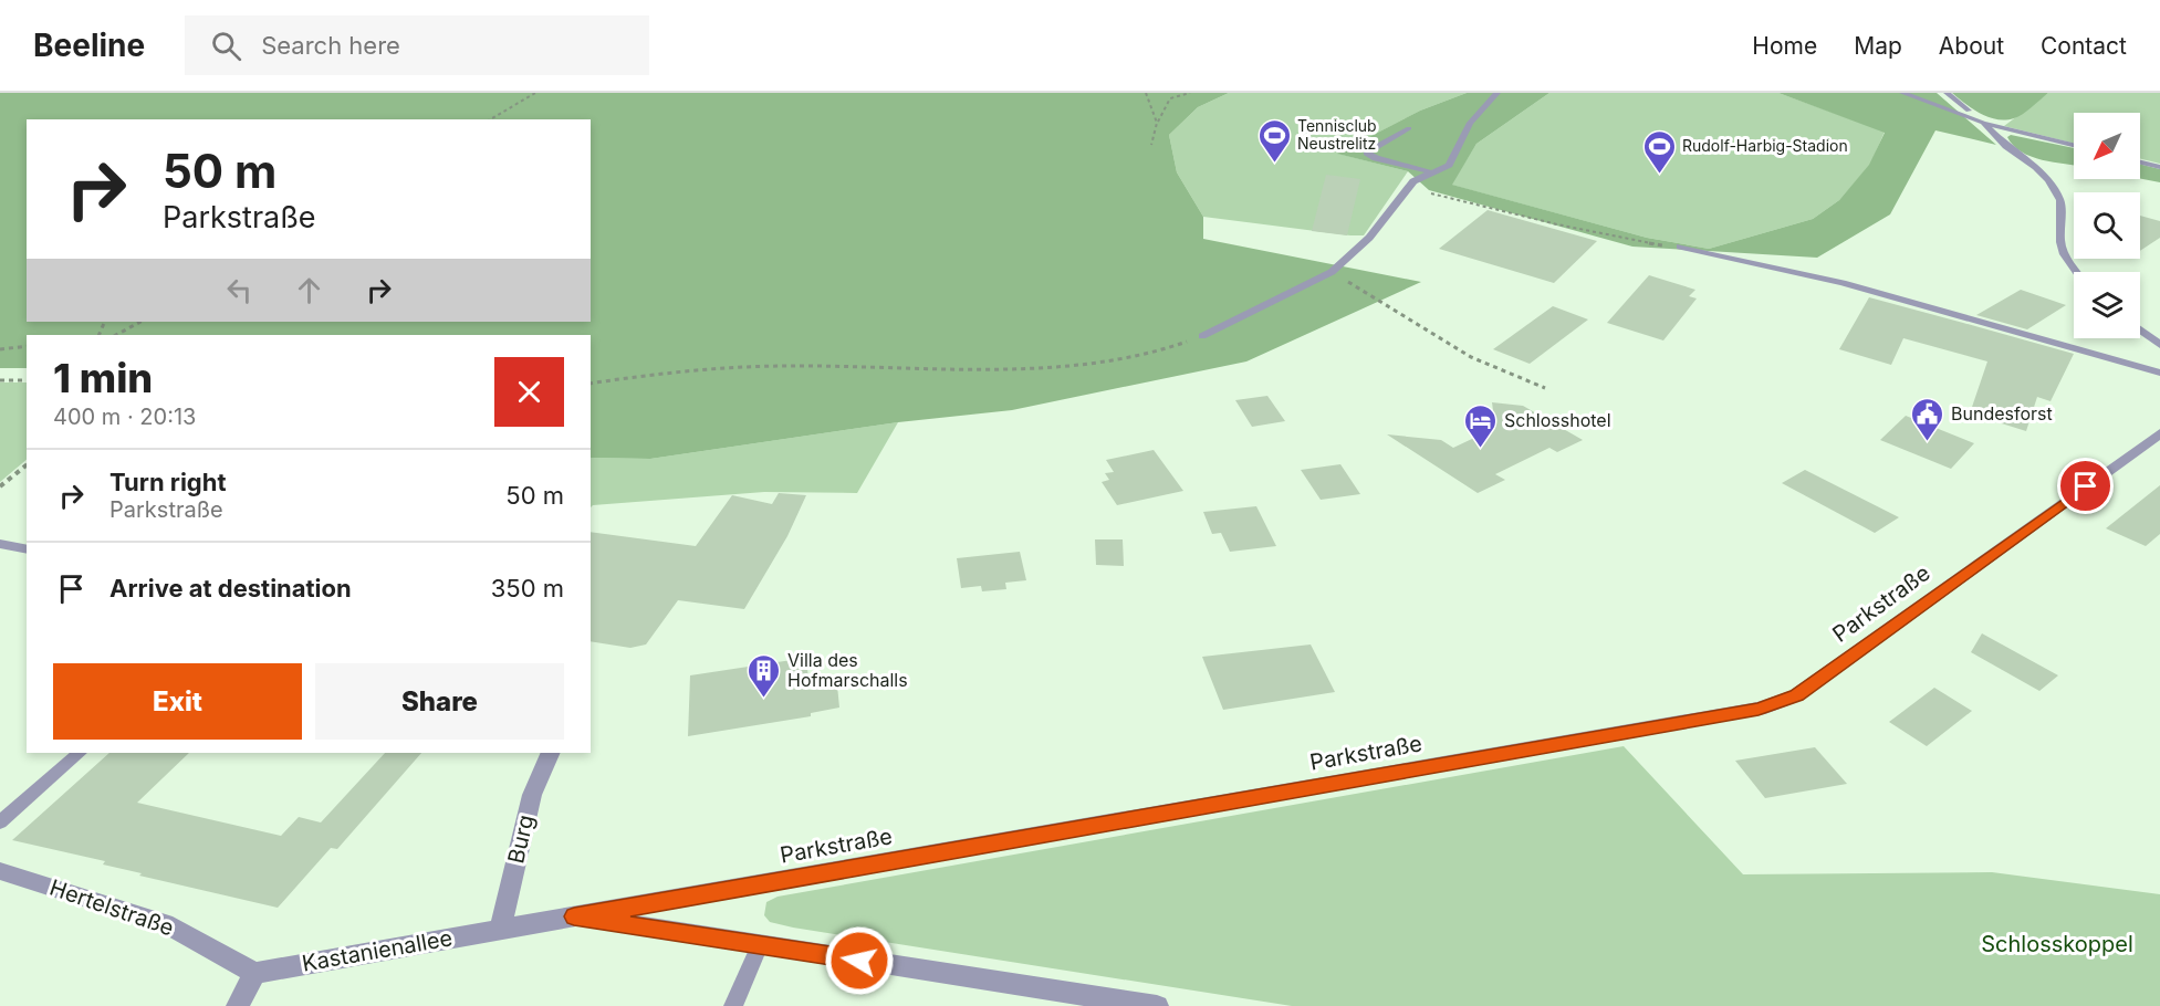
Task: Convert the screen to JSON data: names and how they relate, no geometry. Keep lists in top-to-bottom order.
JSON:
{
  "streets": {
    "street": [
      "Parkstraße",
      "Burg",
      "Hertelstraße",
      "Kastanienallee"
    ]
  },
  "crossings": [
    ["Parkstraße", "Burg"],
    ["Parkstraße", "Kastanienallee"],
    ["Burg", "Kastanienallee"],
    ["Hertelstraße", "Kastanienallee"]
  ],
  "parks": ["Schlosskoppel"],
  "places": {
    "sports": ["Tennisclub Neustrelitz", "Rudolf-Harbig-Stadion"],
    "public building": ["Bundesforst"],
    "hotel": ["Schlosshotel"],
    "building": ["Villa des Hofmarschalls"]
  },
  "north": "bottom left",
  "page": {
    "header": "Beeline",
    "search": "Search here",
    "nav": [
      "Home",
      "Map",
      "About",
      "Contact"
    ],
    "turn": ["50 m", "Parkstraße"],
    "heading": ["1 min", "400 m · 20:13"],
    "list": [
      {
        "name": "Turn right",
        "note": "Parkstraße",
        "value": "50 m"
      },
      {
        "name": "Arrive at destination",
        "value": "350 m"
      }
    ],
    "buttons": ["Exit", "Share"]
  }
}
